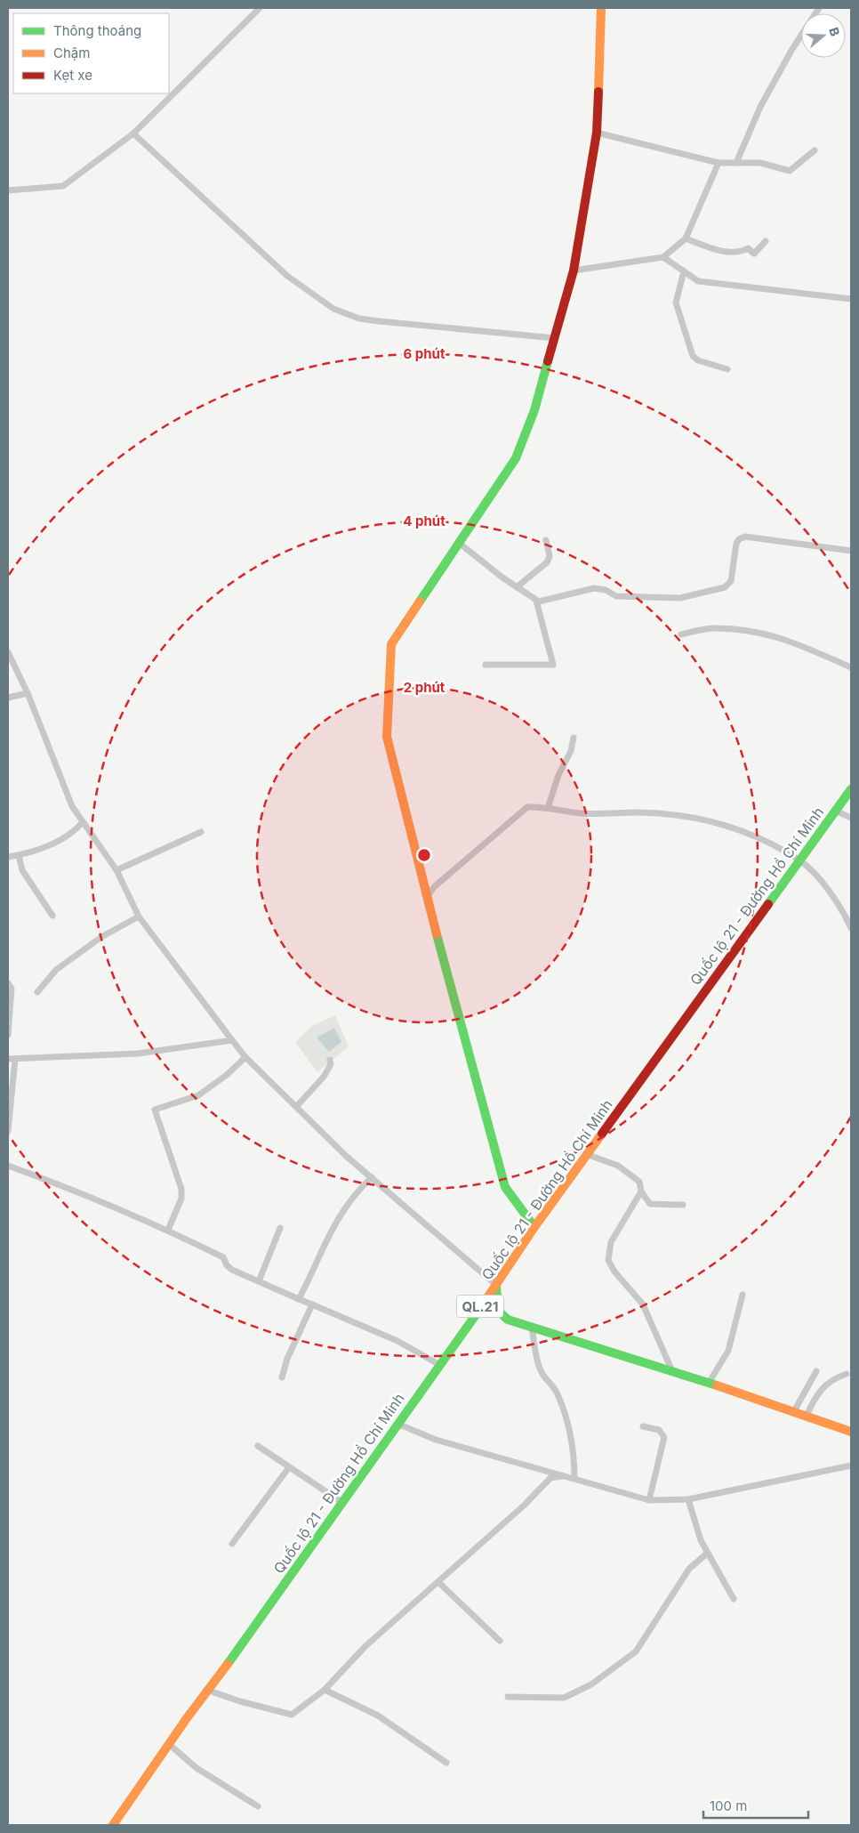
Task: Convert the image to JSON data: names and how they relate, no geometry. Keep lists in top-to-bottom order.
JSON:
{
  "streets": {
    "main road": ["Quốc lộ 21 - Đường Hồ Chí Minh", "QL.21"]
  },
  "legend": ["Thông thoáng", "Chậm", "Kẹt xe"],
  "scale_bar": "100 m",
  "north": "right",
  "rings": ["6 phút", "4 phút", "2 phút"]
}
